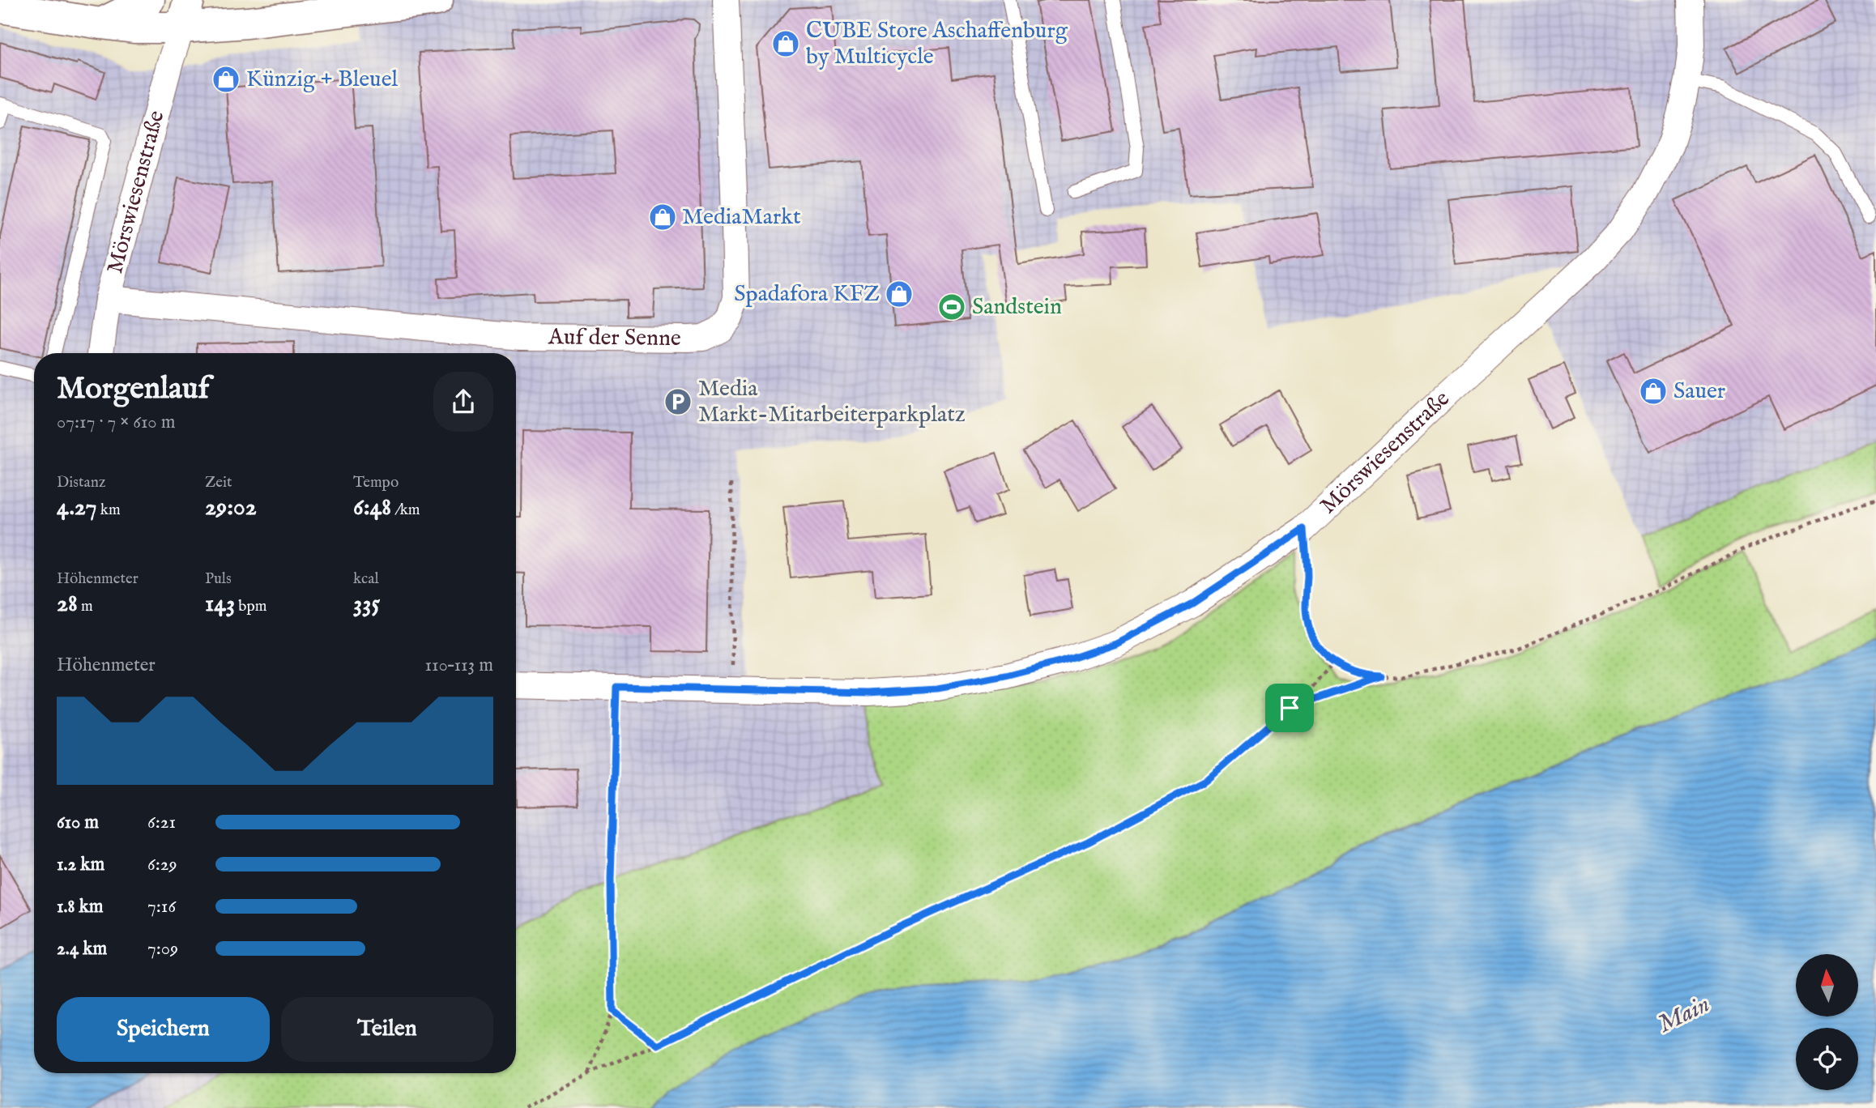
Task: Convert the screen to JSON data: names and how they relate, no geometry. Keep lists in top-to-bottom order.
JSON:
{
  "streets": {
    "street": ["Mörswiesenstraße", "Auf der Senne"]
  },
  "crossings": [
    ["Mörswiesenstraße", "Auf der Senne"]
  ],
  "water": ["Main"],
  "places": {
    "shop": [
      "CUBE Store Aschaffenburg by Multicycle",
      "Künzig + Bleuel",
      "MediaMarkt",
      "Spadafora KFZ",
      "Sauer"
    ],
    "sports": ["Sandstein"],
    "parking": ["Media Markt-Mitarbeiterparkplatz"]
  },
  "north": "top",
  "page": {
    "heading": ["Morgenlauf", "07:17 · 7 × 610 m"],
    "stats": [
      ["Distanz", "4.27 km"],
      ["Zeit", "29:02"],
      ["Tempo", "6:48 /km"],
      ["Höhenmeter", "28 m"],
      ["Puls", "143 bpm"],
      ["kcal", "335"]
    ],
    "chart": ["Höhenmeter", "110–113 m"],
    "list": [
      {
        "name": "610 m",
        "note": "6:21"
      },
      {
        "name": "1.2 km",
        "note": "6:29"
      },
      {
        "name": "1.8 km",
        "note": "7:16"
      },
      {
        "name": "2.4 km",
        "note": "7:09"
      }
    ],
    "buttons": ["Speichern", "Teilen"]
  }
}
